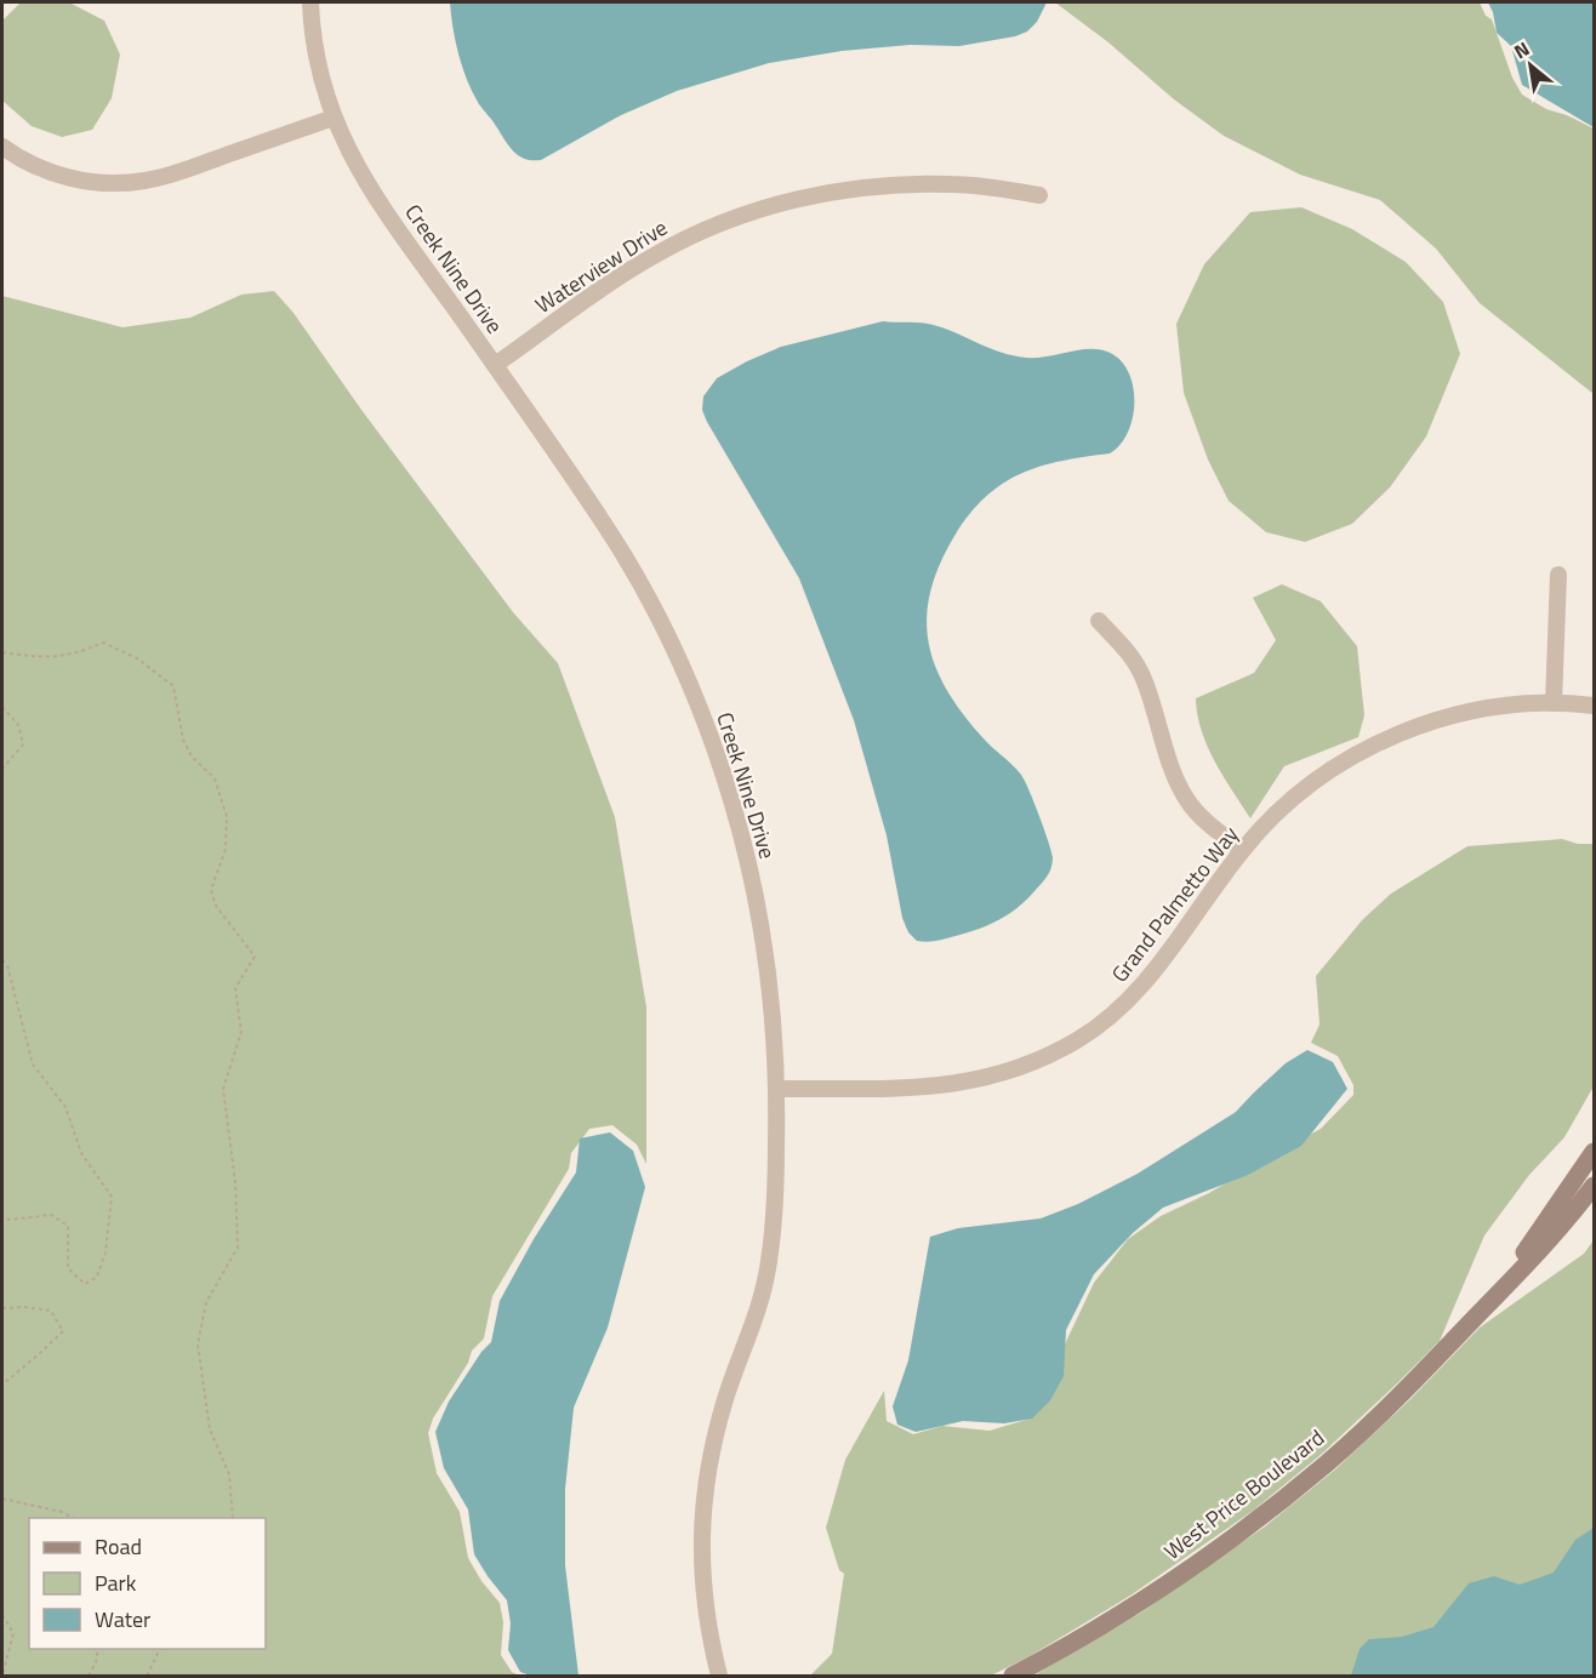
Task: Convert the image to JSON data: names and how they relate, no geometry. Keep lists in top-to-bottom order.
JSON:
{
  "streets": {
    "street": [
      "Waterview Drive",
      "Creek Nine Drive",
      "Grand Palmetto Way",
      "West Price Boulevard"
    ]
  },
  "crossings": [
    ["Waterview Drive", "Creek Nine Drive"],
    ["Creek Nine Drive", "Grand Palmetto Way"]
  ],
  "legend": ["Road", "Park", "Water"],
  "north": "top left"
}
